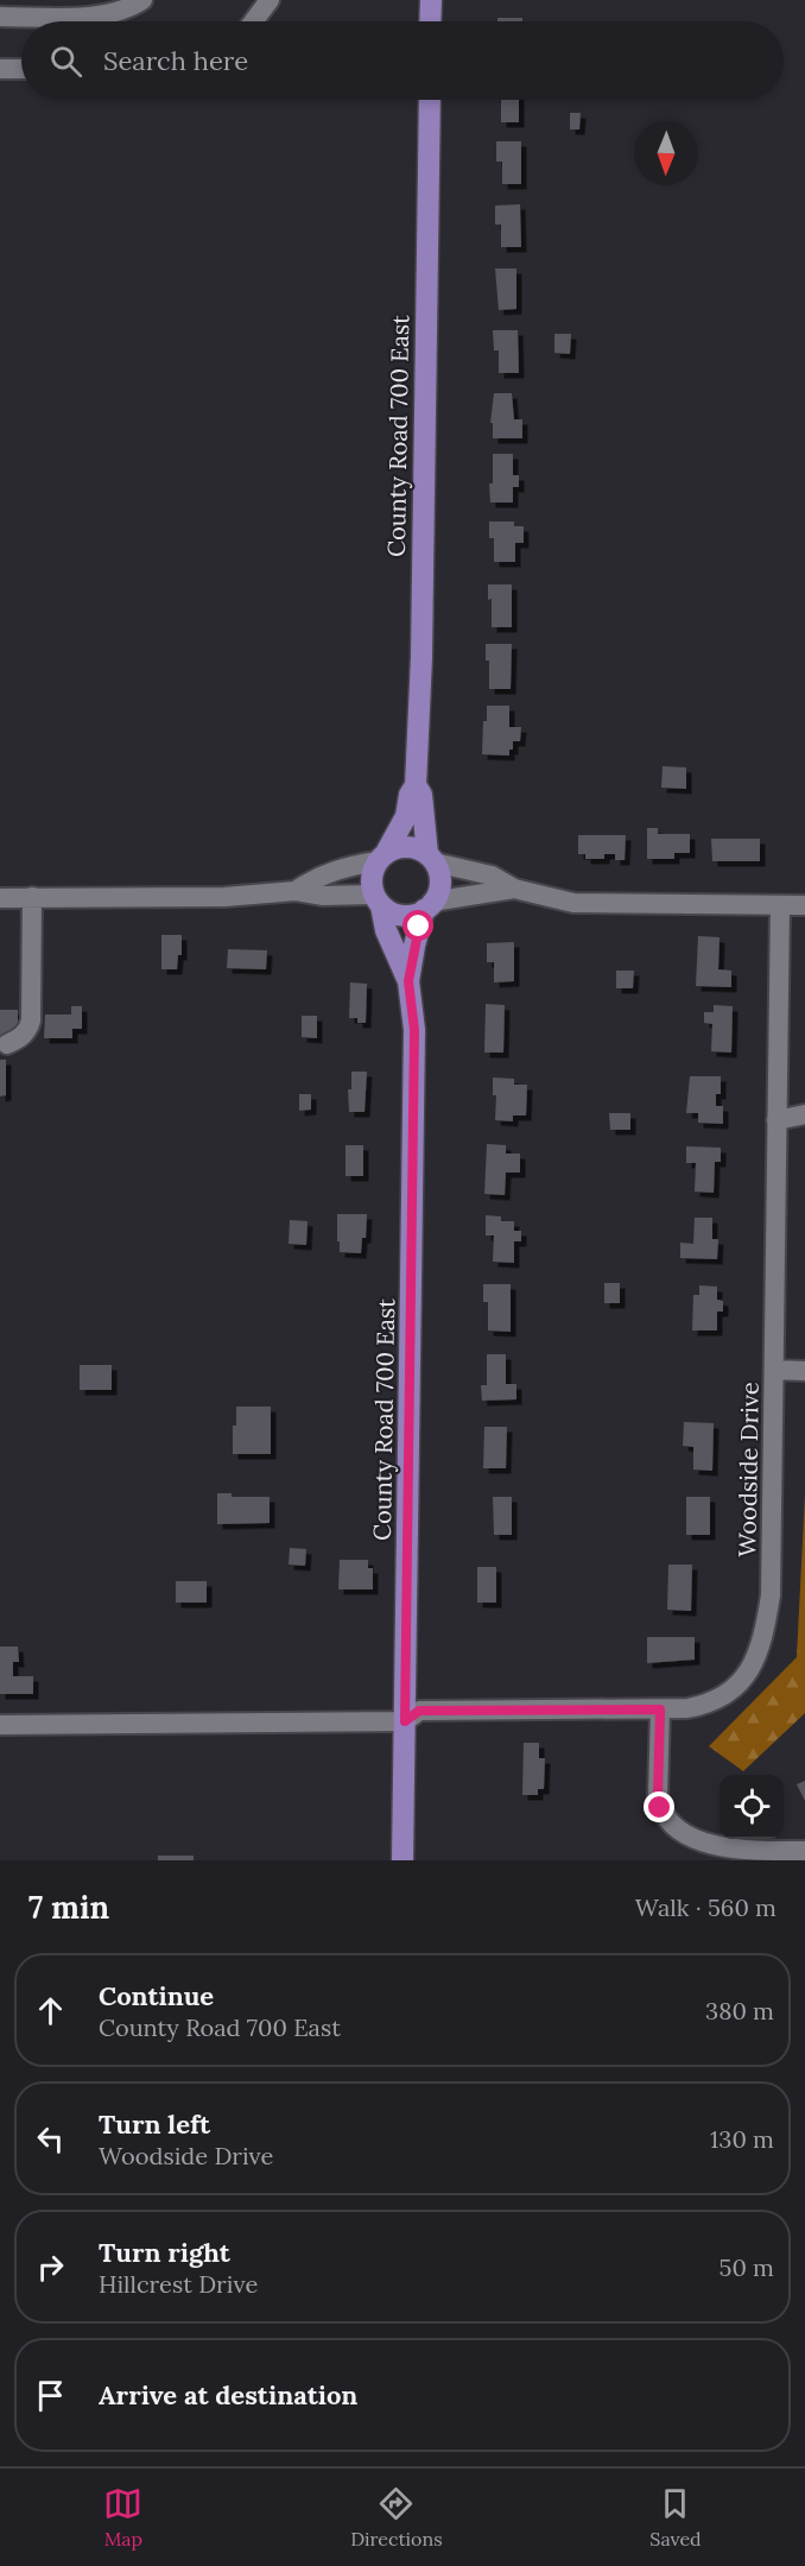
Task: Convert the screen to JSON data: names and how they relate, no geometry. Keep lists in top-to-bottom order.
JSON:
{
  "streets": {
    "main road": ["County Road 700 East"],
    "street": ["Woodside Drive"]
  },
  "crossings": [
    ["County Road 700 East", "Woodside Drive"]
  ],
  "north": "bottom",
  "page": {
    "search": "Search here",
    "heading": ["7 min", "Walk · 560 m"],
    "list": [
      ["Continue", "County Road 700 East", "380 m"],
      ["Turn left", "Woodside Drive", "130 m"],
      ["Turn right", "Hillcrest Drive", "50 m"],
      "Arrive at destination"
    ],
    "nav": ["Map", "Directions", "Saved"]
  }
}
